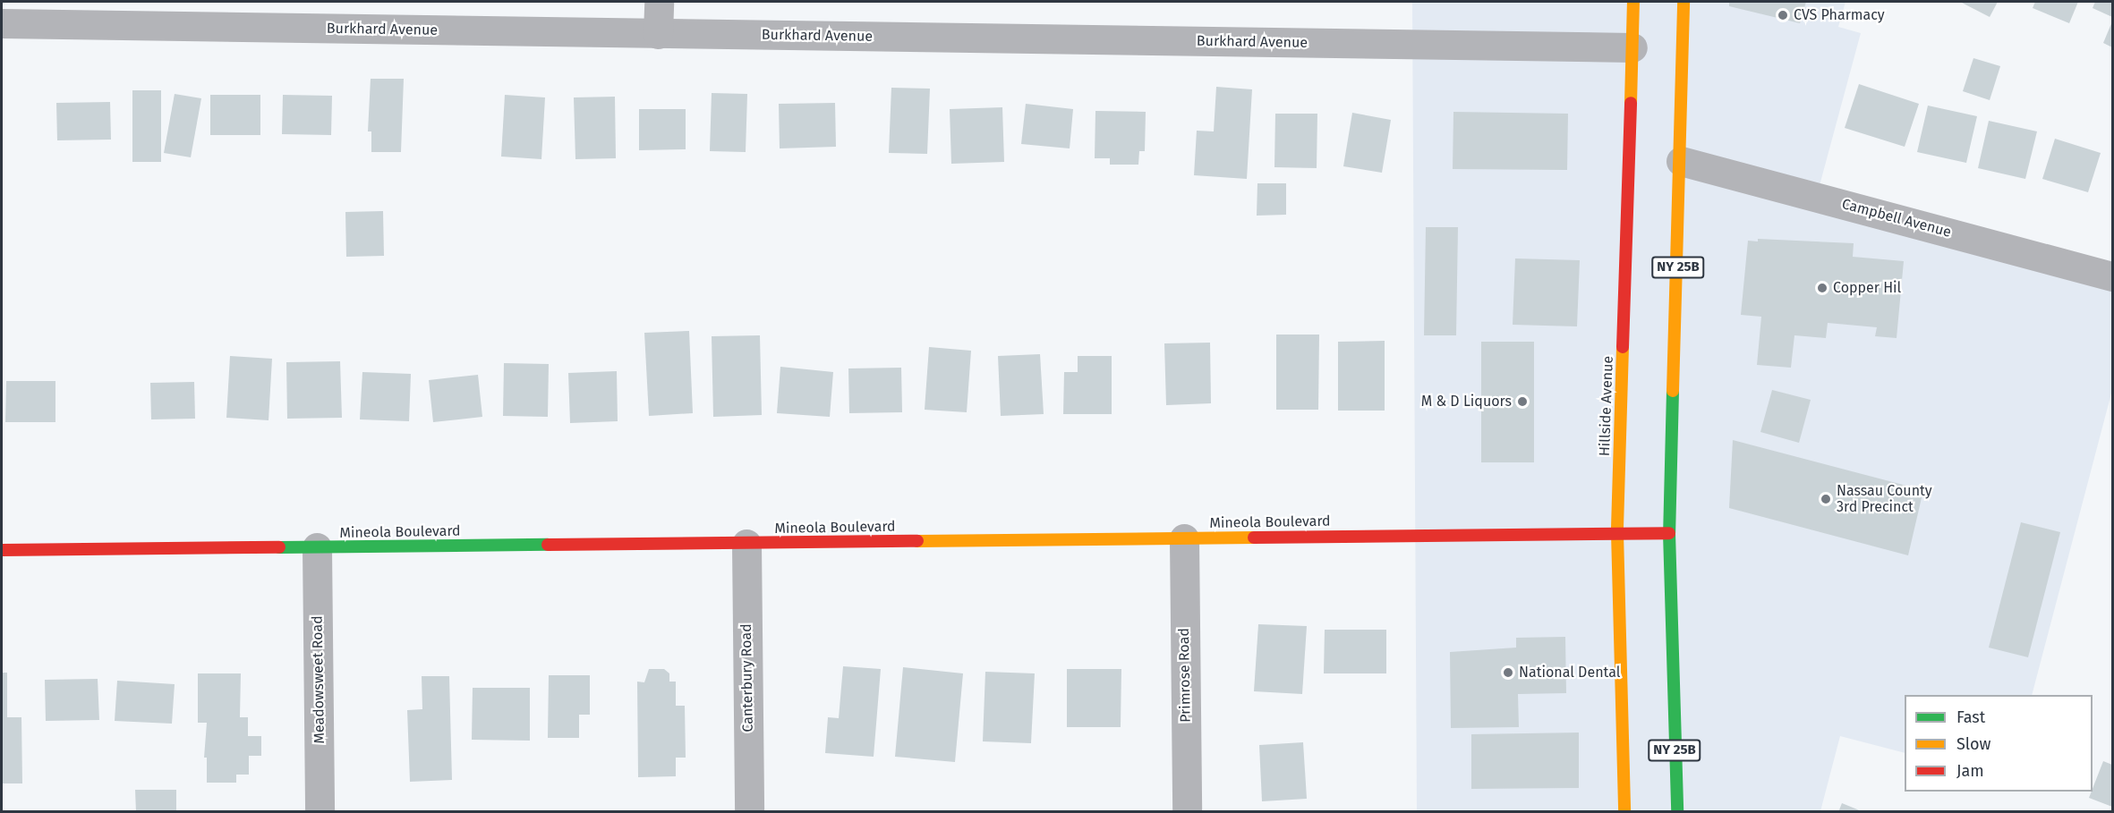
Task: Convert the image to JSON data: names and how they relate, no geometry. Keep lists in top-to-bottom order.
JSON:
{
  "streets": {
    "main road": ["NY 25B", "Hillside Avenue", "Mineola Boulevard"],
    "street": [
      "Burkhard Avenue",
      "Campbell Avenue",
      "Primrose Road",
      "Canterbury Road",
      "Meadowsweet Road"
    ]
  },
  "crossings": [
    ["Burkhard Avenue", "Hillside Avenue"],
    ["Campbell Avenue", "NY 25B"],
    ["NY 25B", "Mineola Boulevard"],
    ["Hillside Avenue", "Mineola Boulevard"],
    ["Mineola Boulevard", "Primrose Road"],
    ["Mineola Boulevard", "Canterbury Road"],
    ["Mineola Boulevard", "Meadowsweet Road"]
  ],
  "places": [
    "CVS Pharmacy",
    "Copper Hil",
    "M & D Liquors",
    "Nassau County 3rd Precinct",
    "National Dental"
  ],
  "legend": ["Fast", "Slow", "Jam"]
}
